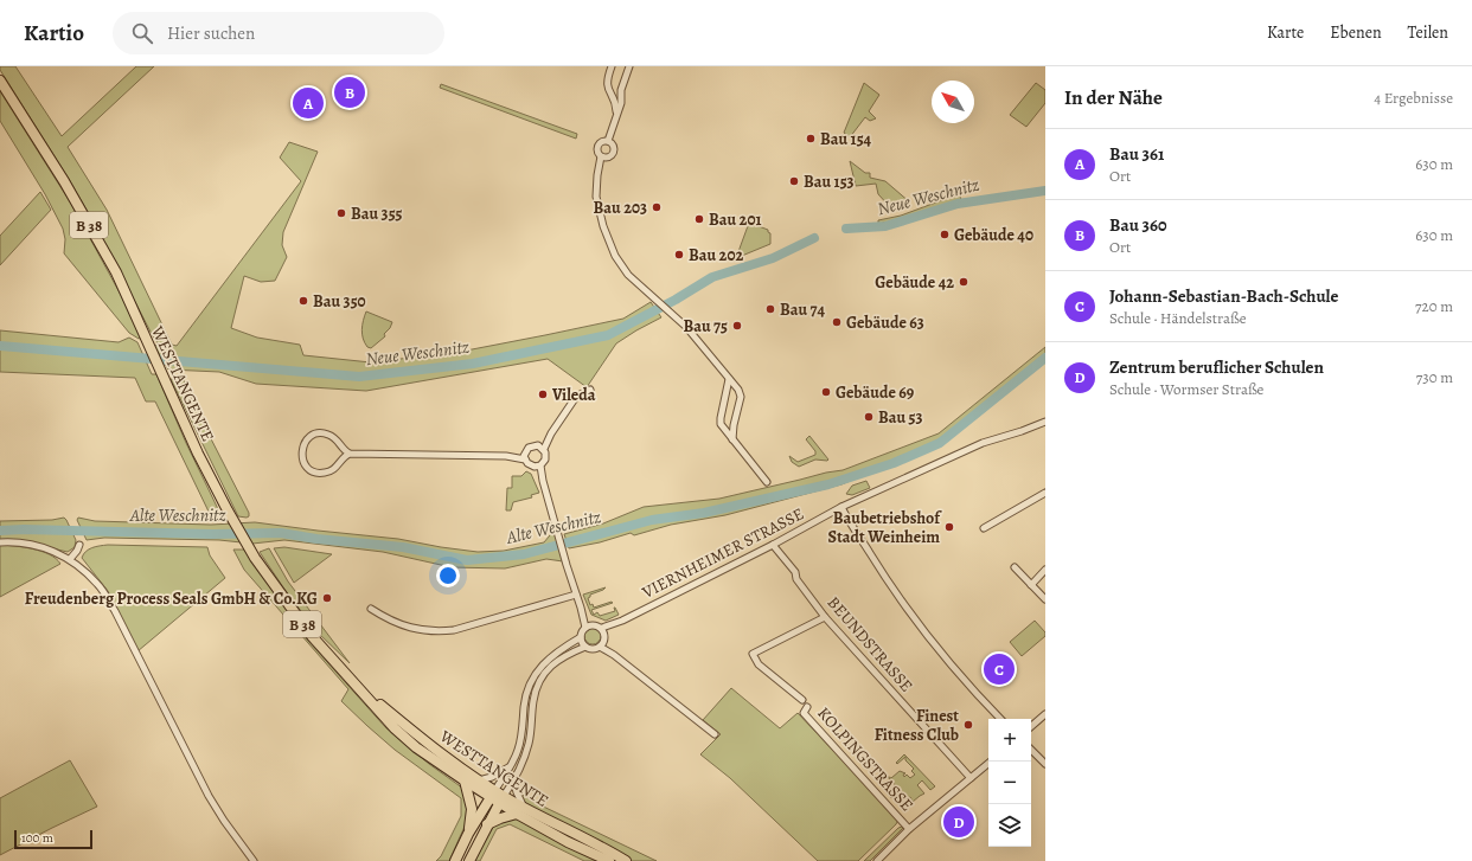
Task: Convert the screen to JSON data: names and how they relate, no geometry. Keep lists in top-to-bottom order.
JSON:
{
  "streets": {
    "main road": ["B 38", "WESTTANGENTE"],
    "street": ["VIERNHEIMER STRASSE", "BEUNDSTRASSE", "KOLPINGSTRASSE"]
  },
  "crossings": [
    ["VIERNHEIMER STRASSE", "BEUNDSTRASSE"],
    ["BEUNDSTRASSE", "KOLPINGSTRASSE"]
  ],
  "water": ["Neue Weschnitz", "Alte Weschnitz"],
  "places": [
    "Bau 154",
    "Bau 153",
    "Bau 203",
    "Bau 355",
    "Bau 201",
    "Gebäude 40",
    "Bau 202",
    "Gebäude 42",
    "Bau 350",
    "Bau 74",
    "Gebäude 63",
    "Bau 75",
    "Gebäude 69",
    "Vileda",
    "Bau 53",
    "Baubetriebshof Stadt Weinheim",
    "Freudenberg Process Seals GmbH & Co.KG",
    "Finest Fitness Club"
  ],
  "scale_bar": "100 m",
  "north": "top left",
  "page": {
    "header": "Kartio",
    "search": "Hier suchen",
    "nav": ["Karte", "Ebenen", "Teilen"],
    "heading": ["In der Nähe", "4 Ergebnisse"],
    "pins": [
      "B",
      "A",
      "C",
      "D"
    ],
    "list": [
      {
        "mark": "A",
        "name": "Bau 361",
        "note": "Ort",
        "value": "630 m"
      },
      {
        "mark": "B",
        "name": "Bau 360",
        "note": "Ort",
        "value": "630 m"
      },
      {
        "mark": "C",
        "name": "Johann-Sebastian-Bach-Schule",
        "note": "Schule · Händelstraße",
        "value": "720 m"
      },
      {
        "mark": "D",
        "name": "Zentrum beruflicher Schulen",
        "note": "Schule · Wormser Straße",
        "value": "730 m"
      }
    ],
    "map_buttons": ["+", "−"],
    "scale": "100 m"
  }
}
